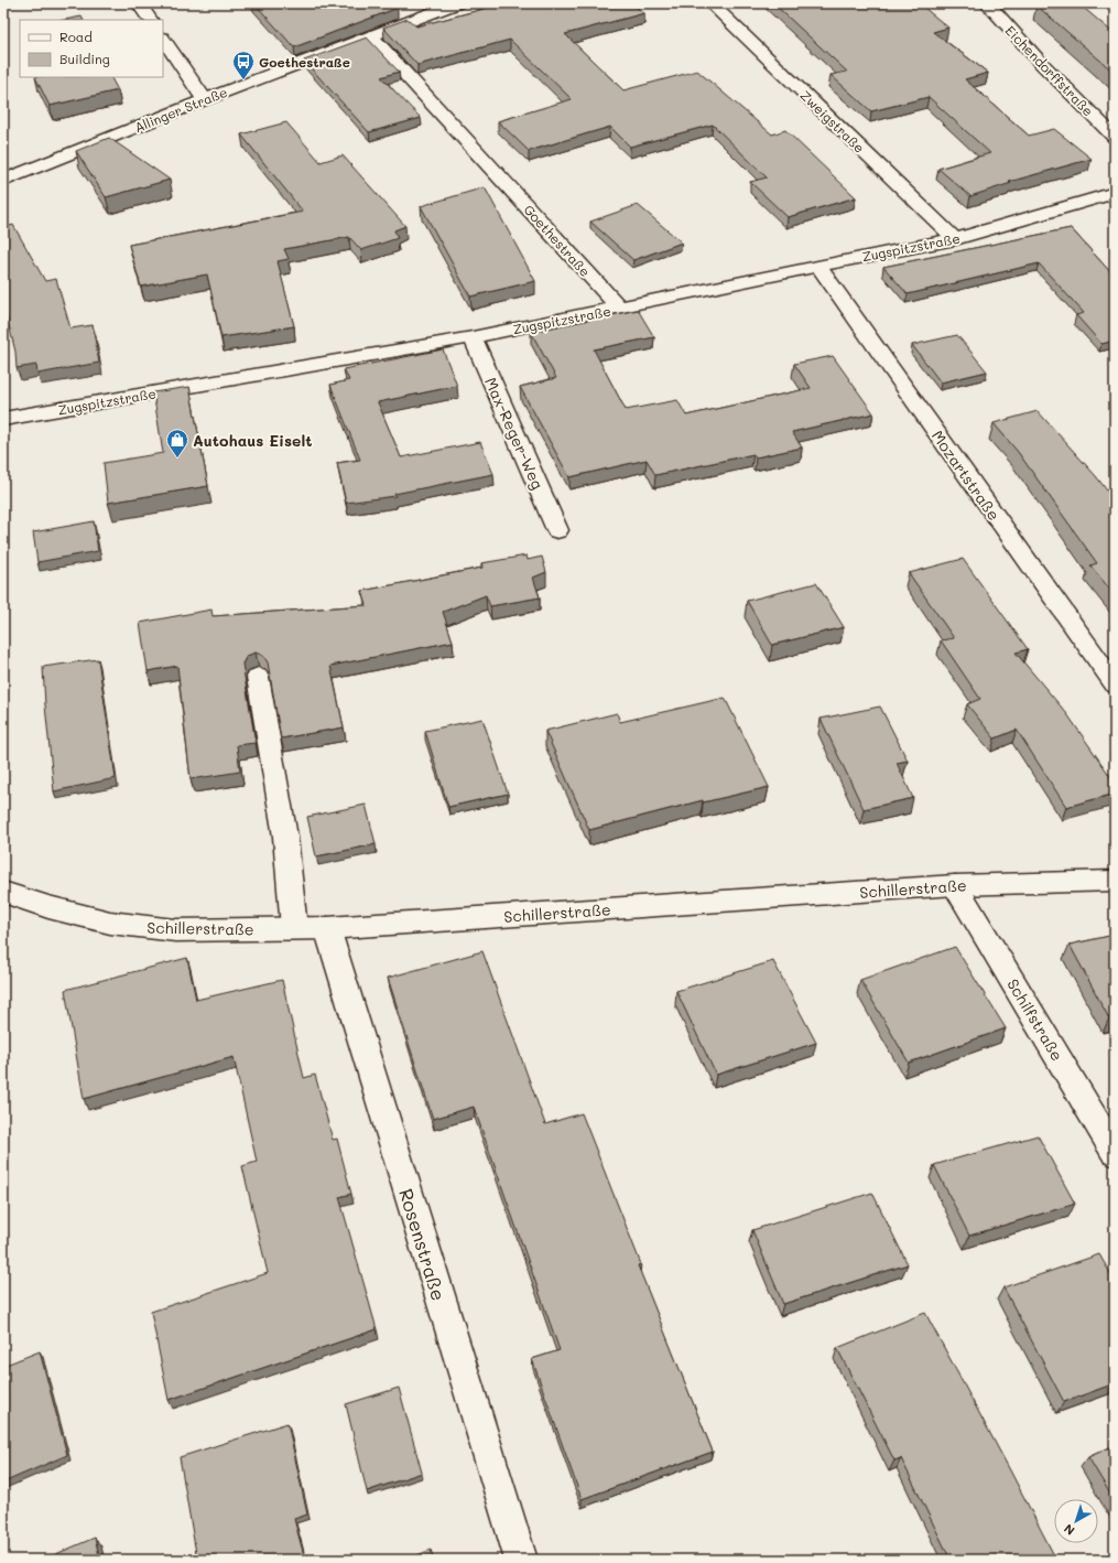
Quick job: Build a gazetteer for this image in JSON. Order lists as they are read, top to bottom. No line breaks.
{"streets":{"street":["Eichendorffstraße","Allinger Straße","Zweigstraße","Goethestraße","Zugspitzstraße","Max-Reger-Weg","Mozartstraße","Schillerstraße","Schilfstraße","Rosenstraße"]},"crossings":[["Allinger Straße","Goethestraße"],["Zweigstraße","Zugspitzstraße"],["Goethestraße","Zugspitzstraße"],["Zugspitzstraße","Max-Reger-Weg"],["Zugspitzstraße","Mozartstraße"],["Schillerstraße","Schilfstraße"],["Schillerstraße","Rosenstraße"]],"places":{"bus stop":["Goethestraße"],"shop":["Autohaus Eiselt"]},"legend":["Road","Building"],"north":"bottom left"}
